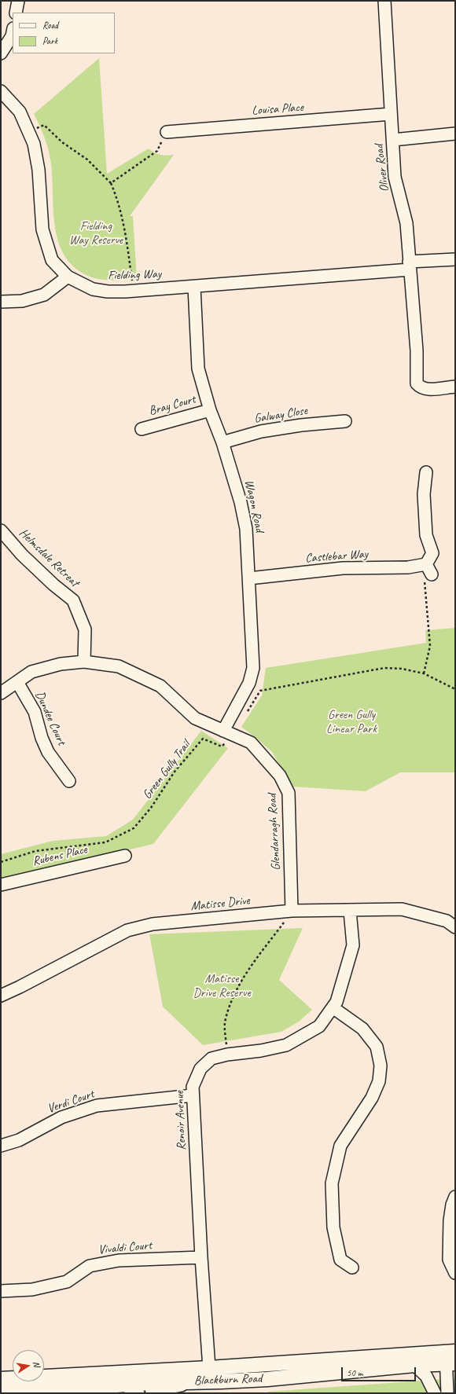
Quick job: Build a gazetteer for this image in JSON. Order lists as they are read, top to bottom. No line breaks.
{"streets":{"main road":["Blackburn Road"],"street":["Louisa Place","Oliver Road","Fielding Way","Bray Court","Galway Close","Wagon Road","Castlebar Way","Helmsdale Retreat","Dundee Court","Glendarragh Road","Rubens Place","Matisse Drive","Verdi Court","Renoir Avenue","Vivaldi Court"],"path":["Green Gully Trail"]},"crossings":[["Louisa Place","Oliver Road"],["Oliver Road","Fielding Way"],["Fielding Way","Wagon Road"],["Bray Court","Wagon Road"],["Galway Close","Wagon Road"],["Wagon Road","Castlebar Way"],["Wagon Road","Green Gully Trail"],["Wagon Road","Glendarragh Road"],["Helmsdale Retreat","Glendarragh Road"],["Dundee Court","Glendarragh Road"],["Green Gully Trail","Glendarragh Road"],["Glendarragh Road","Matisse Drive"],["Matisse Drive","Renoir Avenue"],["Verdi Court","Renoir Avenue"],["Renoir Avenue","Vivaldi Court"],["Renoir Avenue","Blackburn Road"]],"parks":["Fielding Way Reserve","Green Gully Linear Park","Matisse Drive Reserve"],"legend":["Road","Park"],"scale_bar":"50 m","north":"right"}
